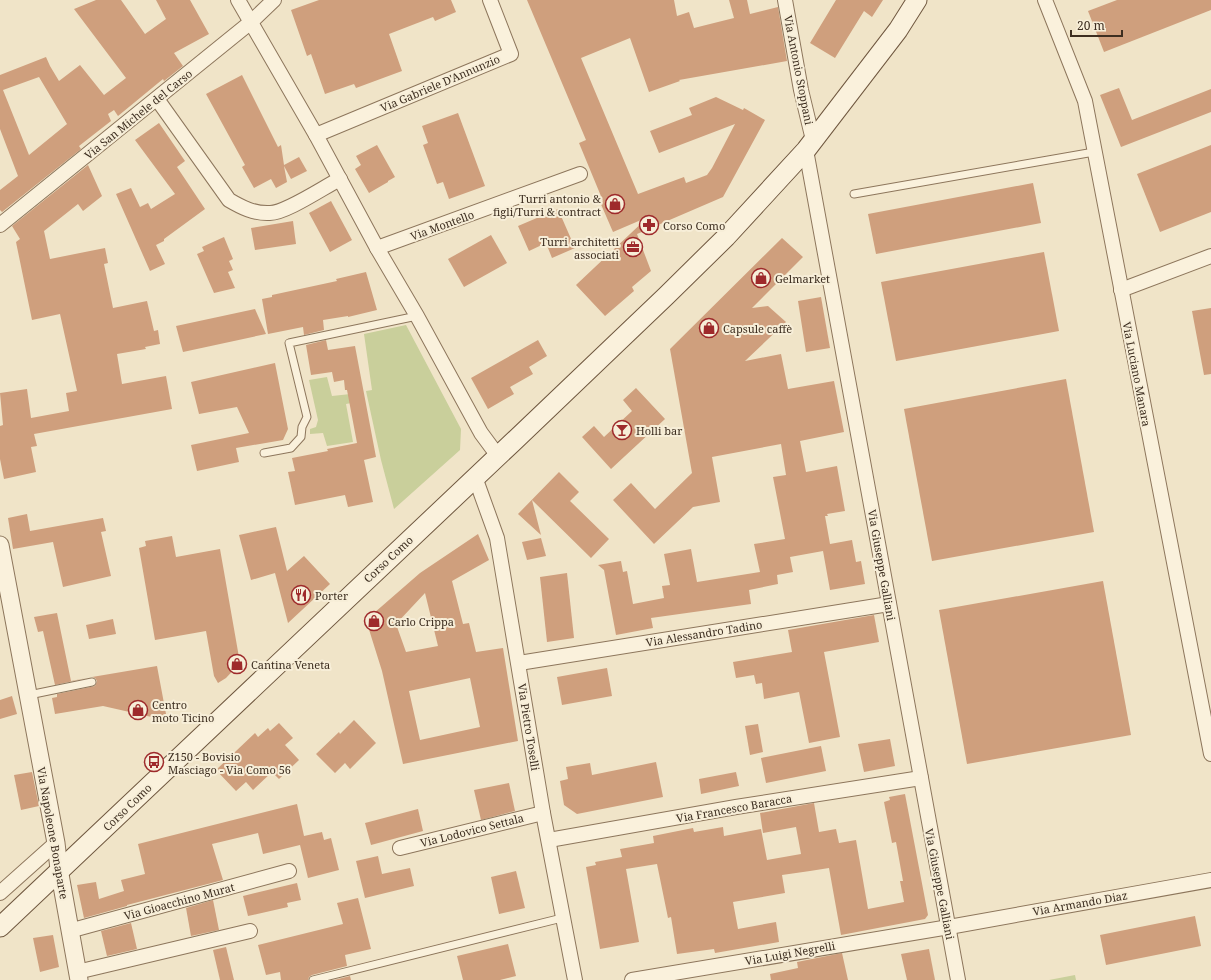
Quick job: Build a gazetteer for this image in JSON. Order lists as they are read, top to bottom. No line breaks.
{"streets":{"main road":["Corso Como"],"street":["Via Antonio Stoppani","Via Gabriele D'Annunzio","Via San Michele del Carso","Via Montello","Via Luciano Manara","Via Giuseppe Galliani","Via Alessandro Tadino","Via Pietro Toselli","Via Francesco Baracca","Via Lodovico Settala","Via Napoleone Bonaparte","Via Gioacchino Murat","Via Armando Diaz","Via Luigi Negrelli"]},"crossings":[["Via Antonio Stoppani","Corso Como"],["Via Antonio Stoppani","Via Giuseppe Galliani"],["Corso Como","Via Giuseppe Galliani"],["Corso Como","Via Pietro Toselli"],["Corso Como","Via Napoleone Bonaparte"],["Via Giuseppe Galliani","Via Alessandro Tadino"],["Via Giuseppe Galliani","Via Francesco Baracca"],["Via Giuseppe Galliani","Via Armando Diaz"],["Via Giuseppe Galliani","Via Luigi Negrelli"],["Via Alessandro Tadino","Via Pietro Toselli"],["Via Pietro Toselli","Via Francesco Baracca"],["Via Pietro Toselli","Via Lodovico Settala"],["Via Napoleone Bonaparte","Via Gioacchino Murat"],["Via Armando Diaz","Via Luigi Negrelli"]],"places":{"shop":["Turri antonio & figli/Turri & contract","Gelmarket","Capsule caffè","Carlo Crippa","Cantina Veneta","Centro moto Ticino"],"pharmacy":["Corso Como"],"office":["Turri architetti associati"],"bar":["Holli bar"],"restaurant":["Porter"],"bus stop":["Z150 - Bovisio Masciago - Via Como 56"]},"scale_bar":"20 m"}
